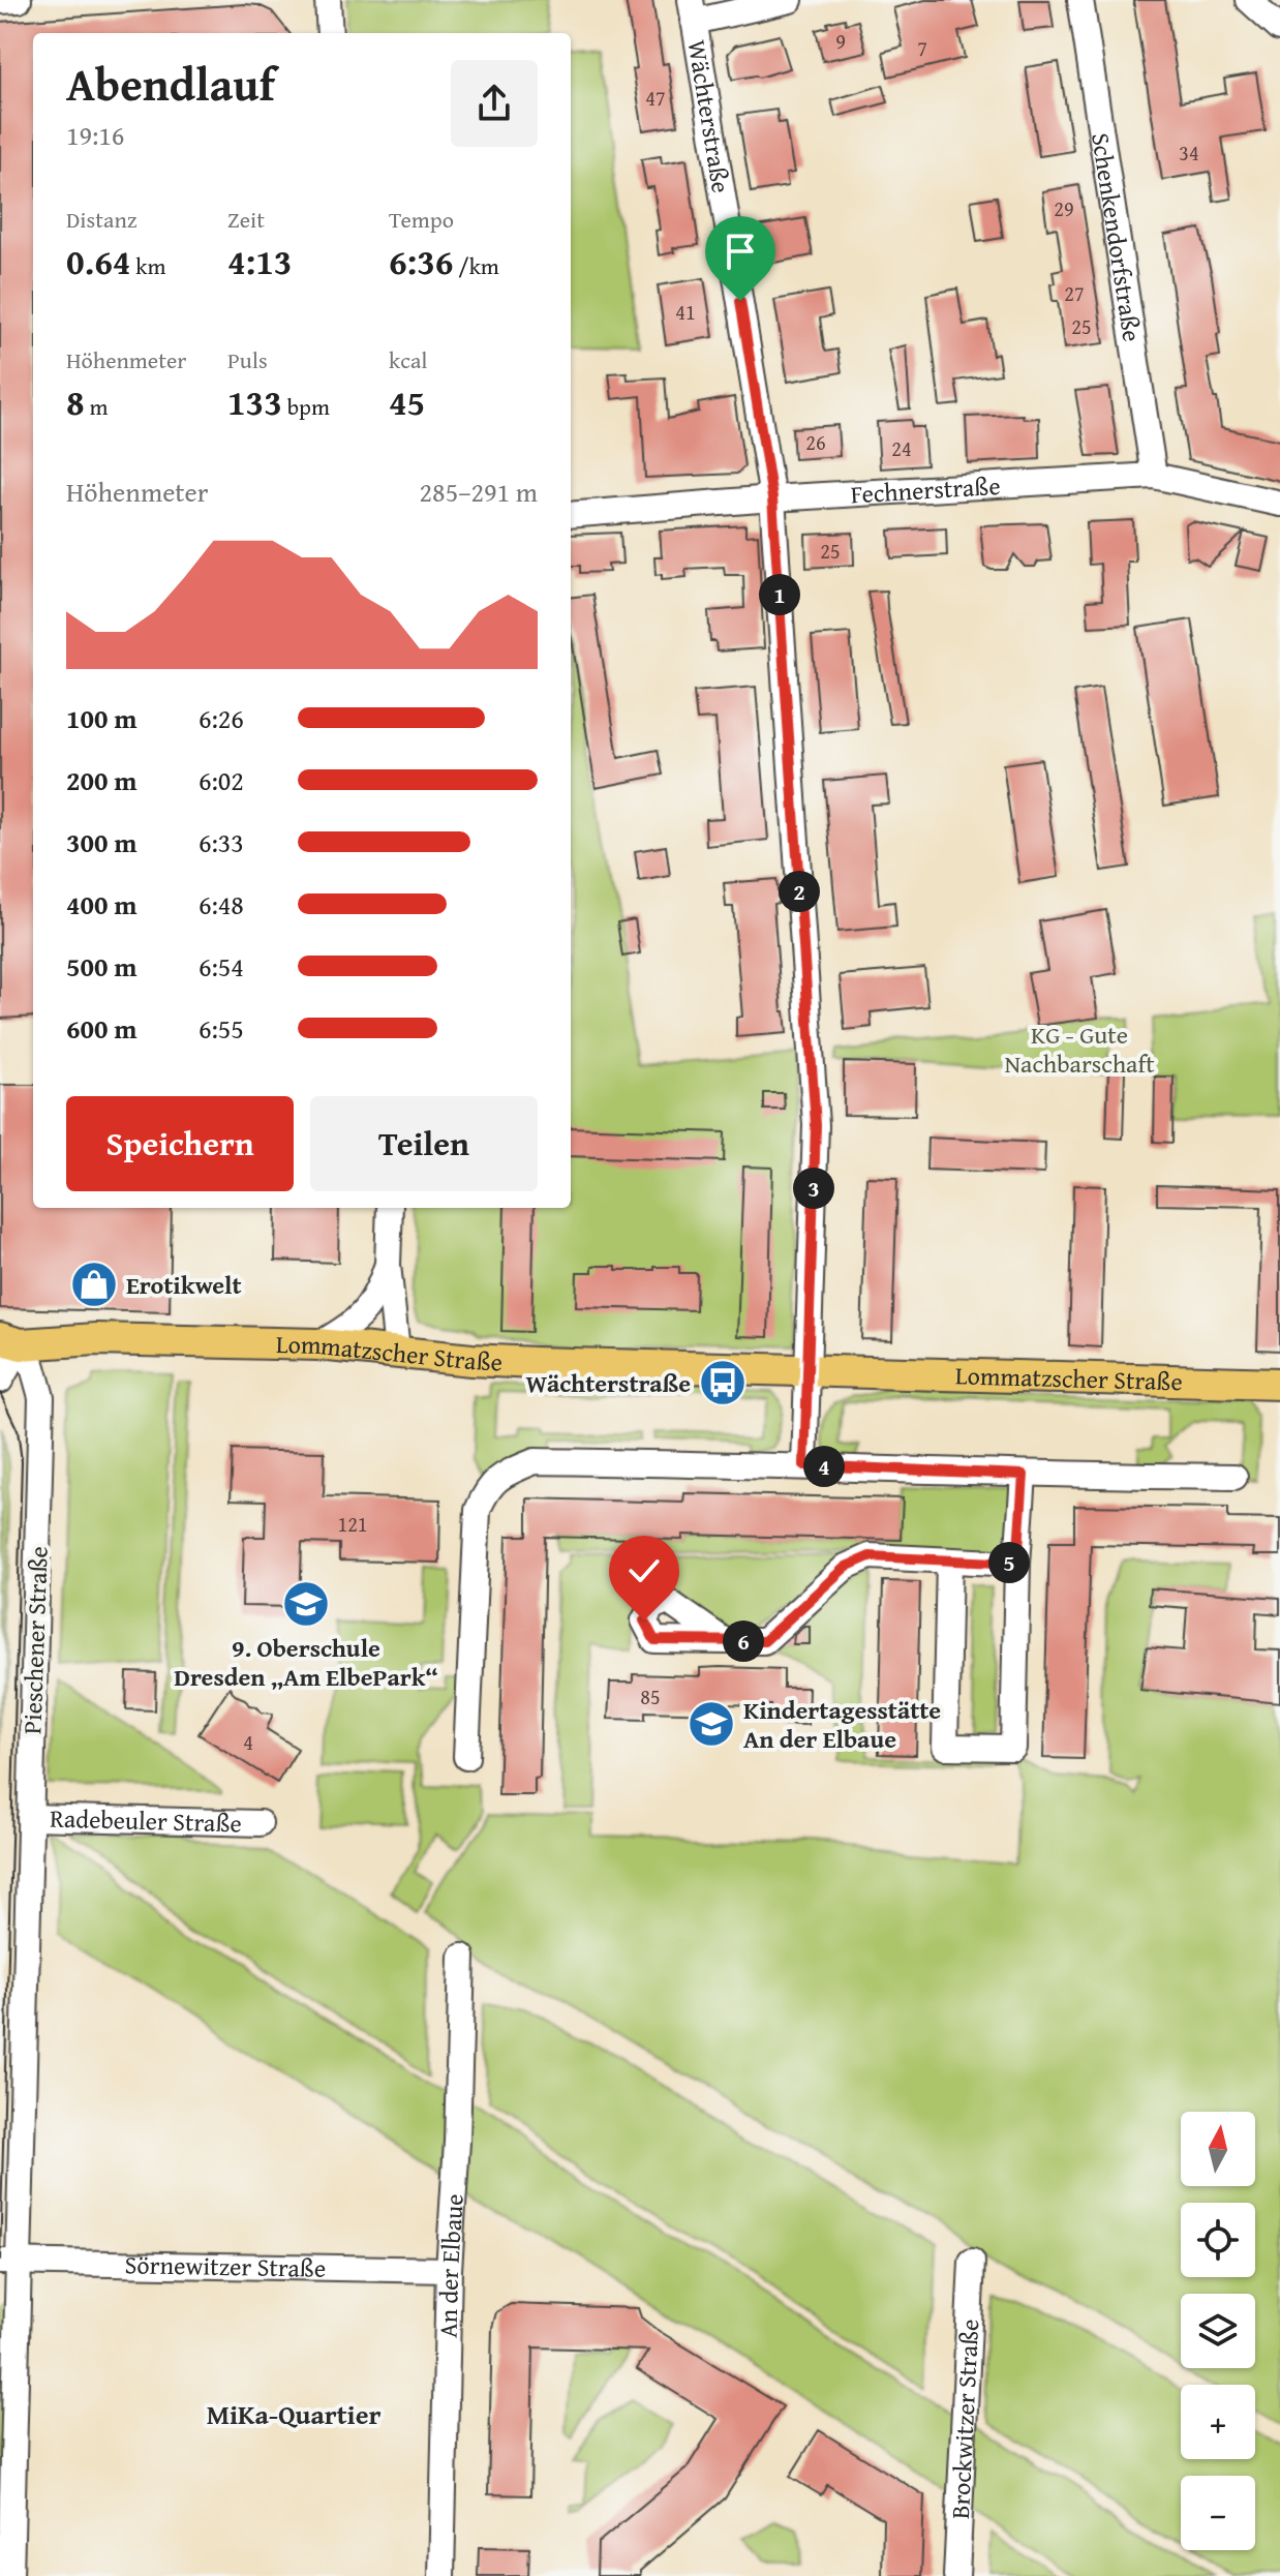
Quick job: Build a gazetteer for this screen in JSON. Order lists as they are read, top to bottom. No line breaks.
{"streets":{"main road":["Lommatzscher Straße"],"street":["Wächterstraße","Schenkendorfstraße","Fechnerstraße","Pieschener Straße","Radebeuler Straße","Sörnewitzer Straße","An der Elbaue","Brockwitzer Straße"]},"crossings":[["Wächterstraße","Fechnerstraße"],["Wächterstraße","Lommatzscher Straße"],["Schenkendorfstraße","Fechnerstraße"],["Lommatzscher Straße","Pieschener Straße"],["Pieschener Straße","Radebeuler Straße"],["Pieschener Straße","Sörnewitzer Straße"],["Sörnewitzer Straße","An der Elbaue"]],"districts":["MiKa-Quartier"],"parks":["KG - Gute Nachbarschaft"],"places":{"shop":["Erotikwelt"],"bus stop":["Wächterstraße"],"school or university":["9. Oberschule Dresden „Am ElbePark“","Kindertagesstätte An der Elbaue"]},"house_numbers":["9","7","47","34","29","27","41","25","26","24","25","121","85","4"],"north":"top","page":{"heading":["Abendlauf","19:16"],"stats":[["Distanz","0.64 km"],["Zeit","4:13"],["Tempo","6:36 /km"],["Höhenmeter","8 m"],["Puls","133 bpm"],["kcal","45"]],"chart":["Höhenmeter","285–291 m"],"pins":["1","2","3","4","5","6"],"list":[{"name":"100 m","note":"6:26"},{"name":"200 m","note":"6:02"},{"name":"300 m","note":"6:33"},{"name":"400 m","note":"6:48"},{"name":"500 m","note":"6:54"},{"name":"600 m","note":"6:55"}],"buttons":["Speichern","Teilen"],"map_buttons":["+","−"]}}
